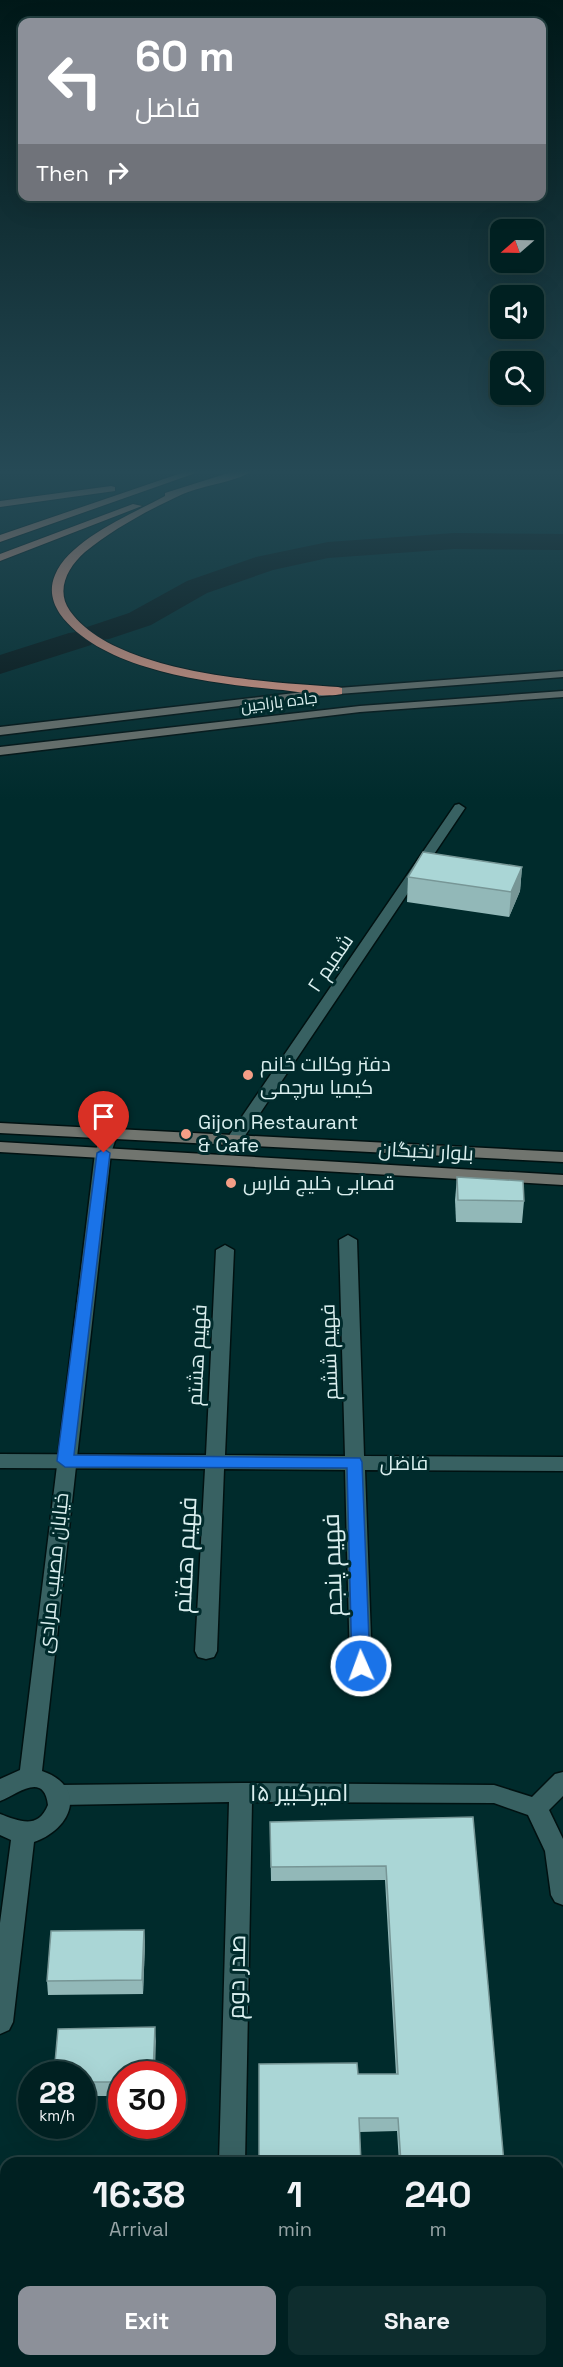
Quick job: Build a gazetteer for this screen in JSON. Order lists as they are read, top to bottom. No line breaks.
{"streets":{"main road":["جاده باراجین","بلوار نخبگان"],"street":["شمیم ۲","فهیم ششم","فهیم هشتم","فاضل","فهیم هفتم","فهیم پنجم","خیابان مصیب مرادی","امیرکبیر ۱۵","صدر دوم"]},"crossings":[["شمیم ۲","بلوار نخبگان"],["بلوار نخبگان","خیابان مصیب مرادی"],["فهیم ششم","فاضل"],["فهیم ششم","فهیم پنجم"],["فهیم هشتم","فاضل"],["فهیم هشتم","فهیم هفتم"],["فاضل","فهیم هفتم"],["فاضل","فهیم پنجم"],["فاضل","خیابان مصیب مرادی"],["امیرکبیر ۱۵","صدر دوم"]],"places":["دفتر وکالت خانم کیمیا سرچمی","Gijon Restaurant & Cafe","قصابی خلیج فارس"],"north":"left","page":{"turn":["60 m","فاضل"],"then":"Then","speed":"28 km/h","limit":"30","eta":["16:38","Arrival","1","min","240","m"],"buttons":["Exit","Share"]}}
